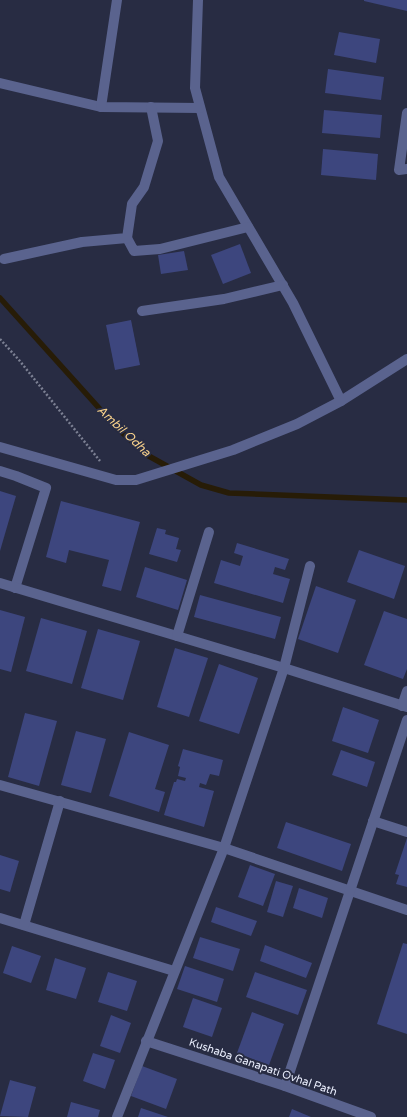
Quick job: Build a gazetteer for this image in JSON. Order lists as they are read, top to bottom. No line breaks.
{"streets":{"street":["Kushaba Ganapati Ovhal Path"]},"water":["Ambil Odha"]}
